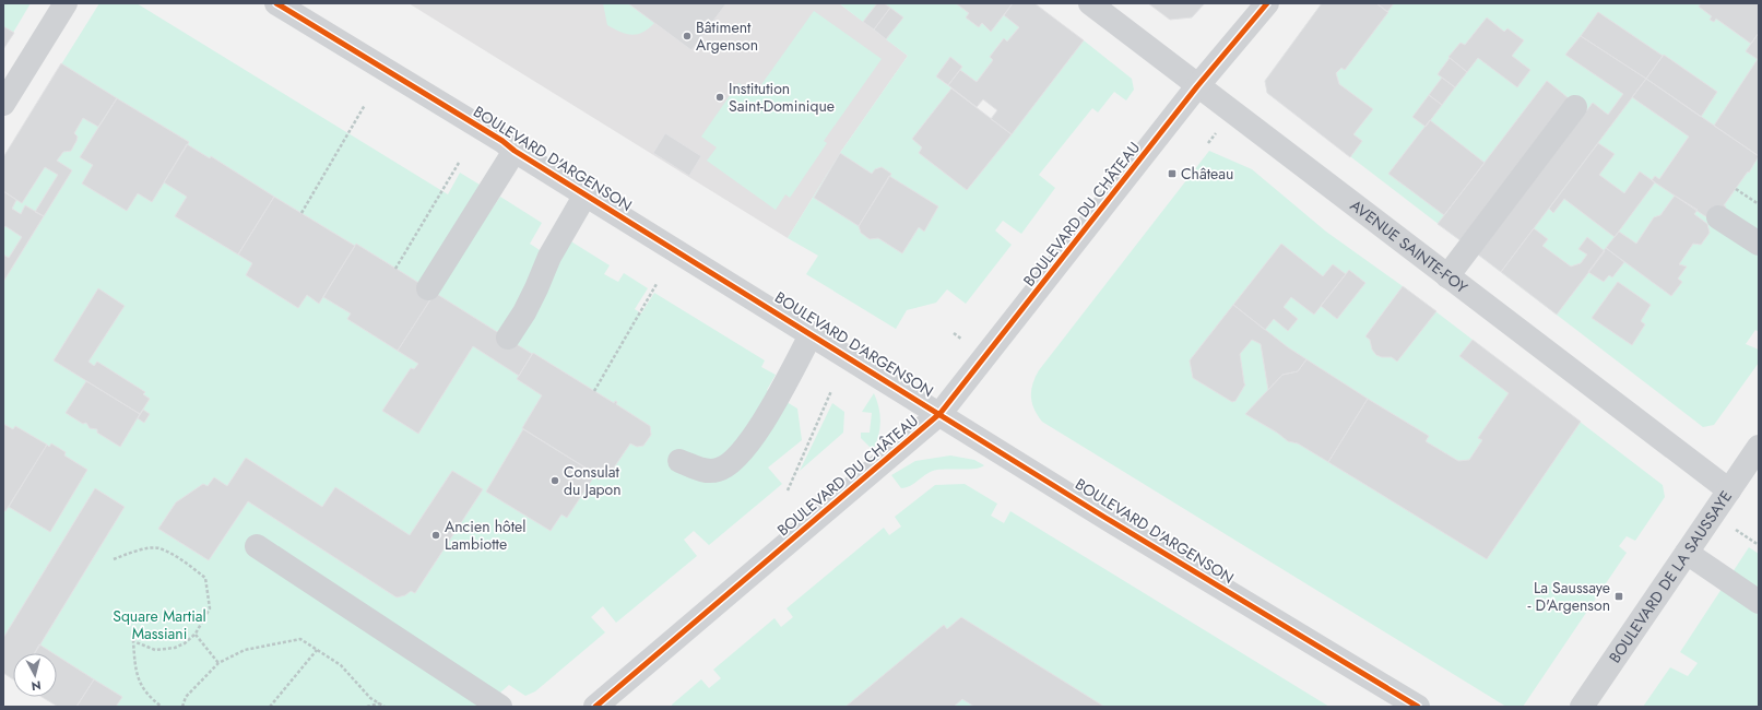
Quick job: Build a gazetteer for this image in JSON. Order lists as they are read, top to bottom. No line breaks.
{"streets":{"street":["BOULEVARD D'ARGENSON","BOULEVARD DU CHÂTEAU","AVENUE SAINTE-FOY","BOULEVARD DE LA SAUSSAYE"]},"crossings":[["BOULEVARD D'ARGENSON","BOULEVARD DU CHÂTEAU"],["BOULEVARD DU CHÂTEAU","AVENUE SAINTE-FOY"],["AVENUE SAINTE-FOY","BOULEVARD DE LA SAUSSAYE"]],"parks":["Square Martial Massiani"],"places":{"other":["Bâtiment Argenson","Institution Saint-Dominique","Consulat du Japon","Ancien hôtel Lambiotte"],"transit":["Château","La Saussaye - D'Argenson"]},"north":"bottom"}
